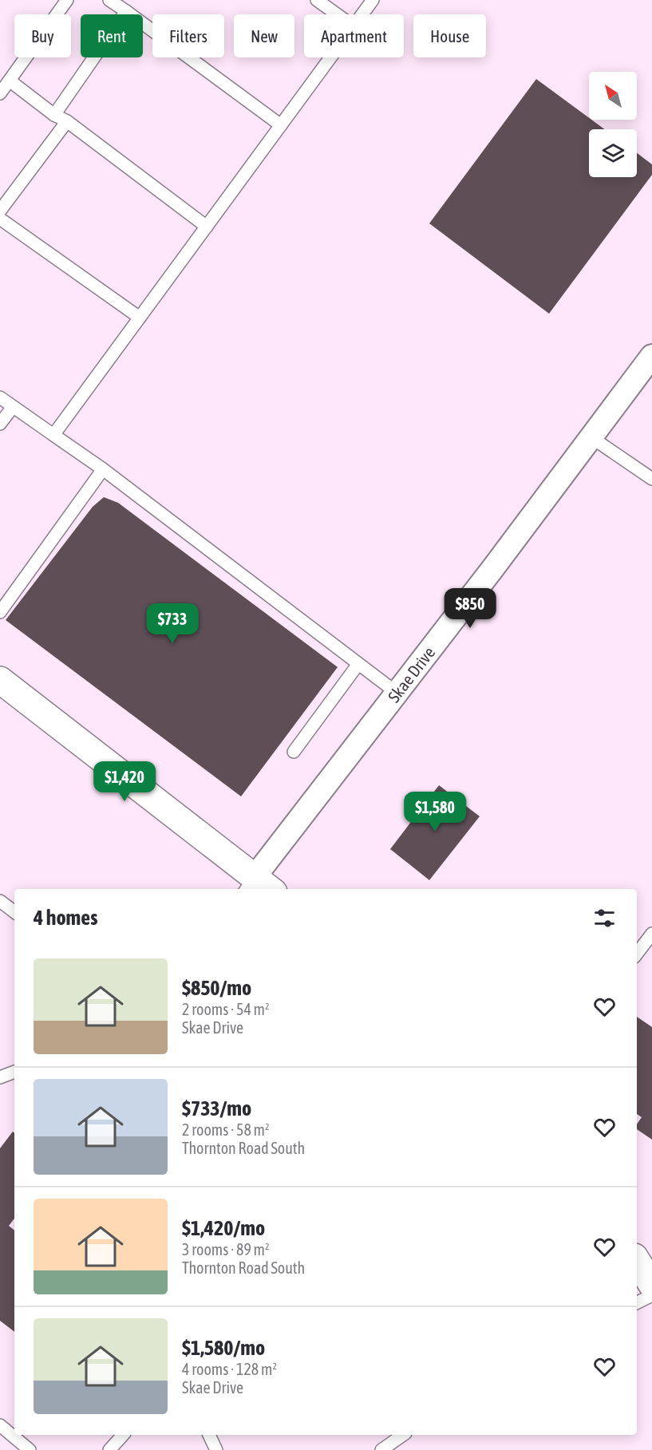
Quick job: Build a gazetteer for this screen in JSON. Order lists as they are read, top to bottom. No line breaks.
{"streets":{"street":["Skae Drive"]},"north":"top left","page":{"chip":["Buy","Rent","Filters","New","Apartment","House"],"price":["$850","$733","$1,420","$1,580"],"heading":"4 homes","list":[{"name":"$850/mo","note":"2 rooms · 54 m² · Skae Drive"},{"name":"$733/mo","note":"2 rooms · 58 m² · Thornton Road South"},{"name":"$1,420/mo","note":"3 rooms · 89 m² · Thornton Road South"},{"name":"$1,580/mo","note":"4 rooms · 128 m² · Skae Drive"}]}}
